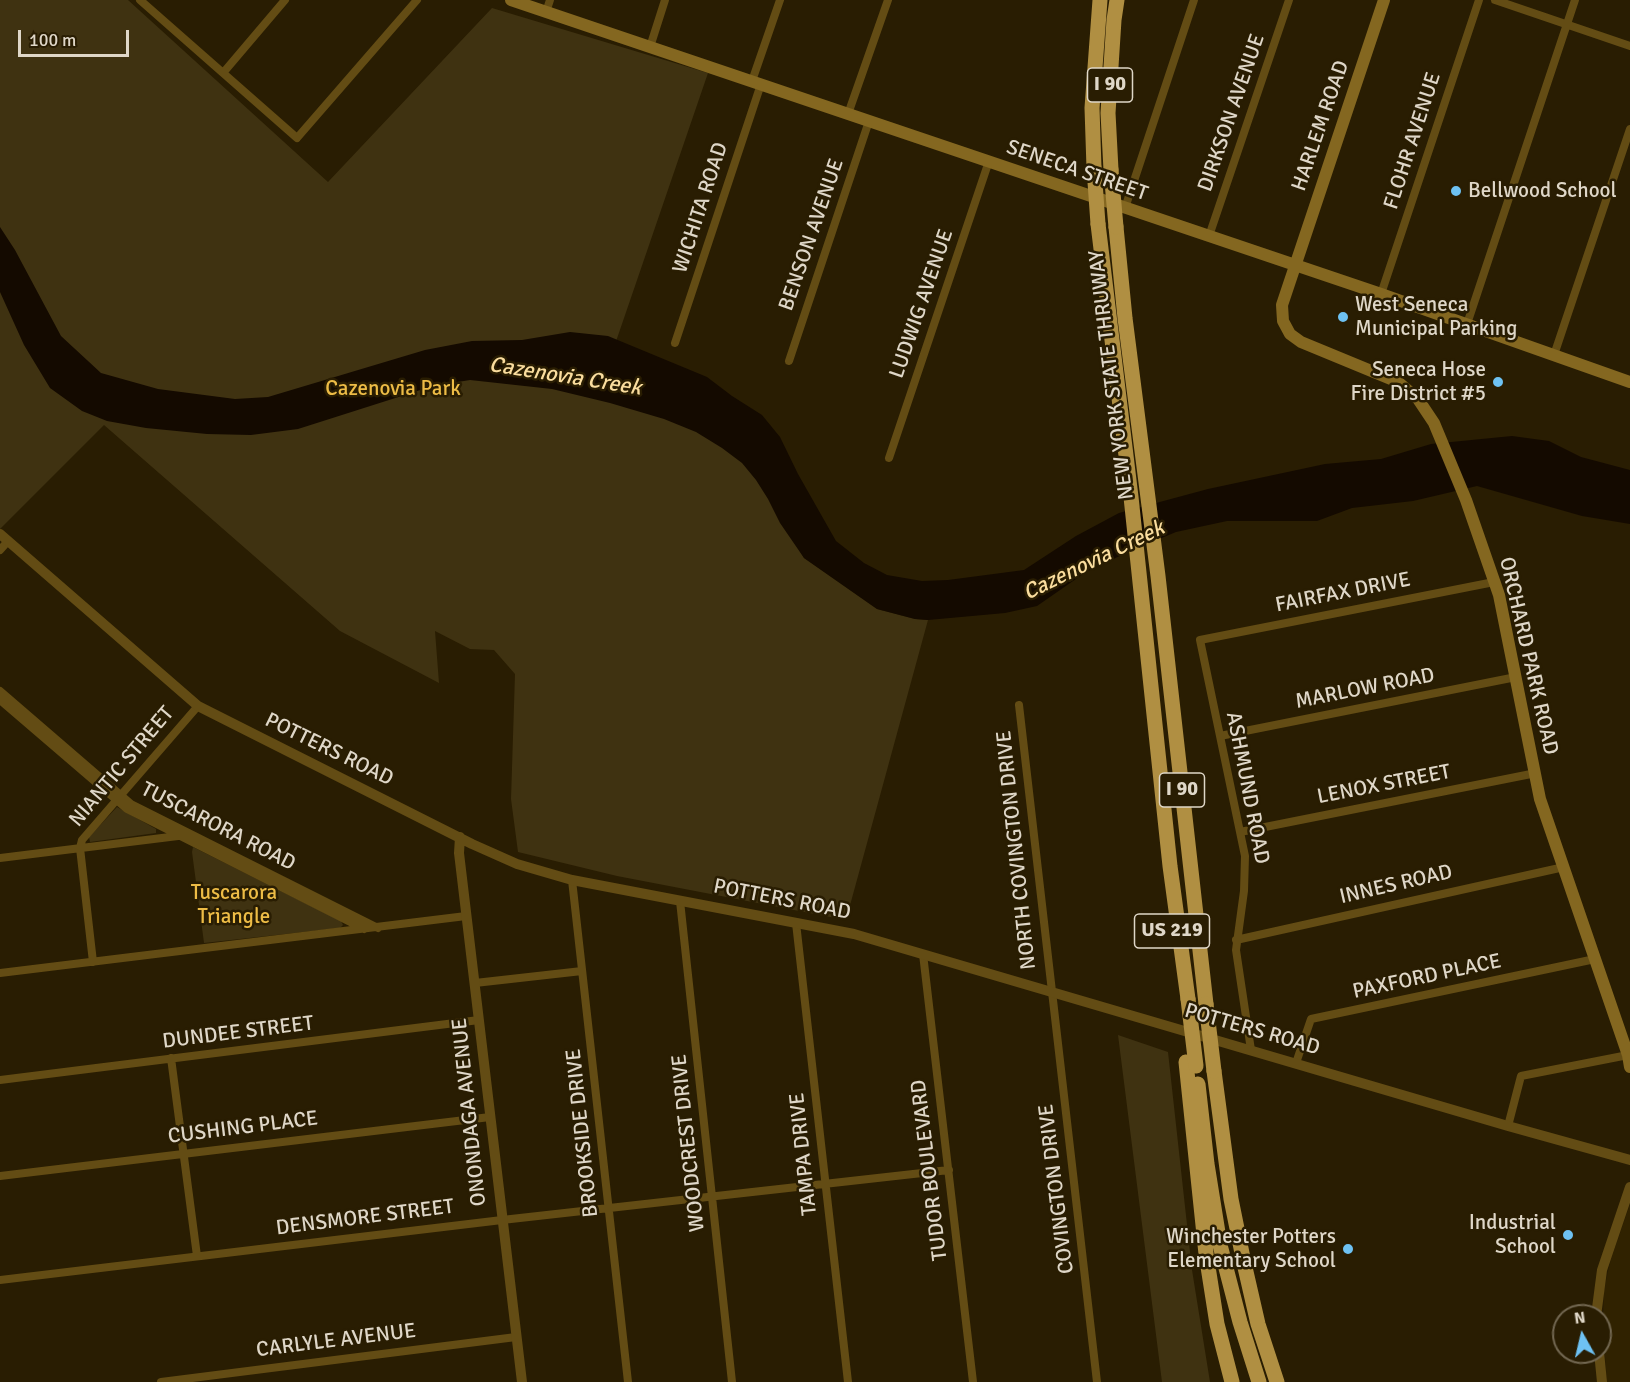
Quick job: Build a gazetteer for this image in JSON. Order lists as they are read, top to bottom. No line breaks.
{"streets":{"highway":["I 90","NEW YORK STATE THRUWAY","US 219"],"main road":["HARLEM ROAD","SENECA STREET","ORCHARD PARK ROAD"],"street":["DIRKSON AVENUE","FLOHR AVENUE","WICHITA ROAD","BENSON AVENUE","LUDWIG AVENUE","FAIRFAX DRIVE","MARLOW ROAD","POTTERS ROAD","NIANTIC STREET","LENOX STREET","ASHMUND ROAD","TUSCARORA ROAD","NORTH COVINGTON DRIVE","INNES ROAD","PAXFORD PLACE","DUNDEE STREET","ONONDAGA AVENUE","CUSHING PLACE","BROOKSIDE DRIVE","WOODCREST DRIVE","TAMPA DRIVE","TUDOR BOULEVARD","COVINGTON DRIVE","DENSMORE STREET","CARLYLE AVENUE"]},"crossings":[["DIRKSON AVENUE","SENECA STREET"],["HARLEM ROAD","SENECA STREET"],["HARLEM ROAD","ORCHARD PARK ROAD"],["FLOHR AVENUE","SENECA STREET"],["SENECA STREET","WICHITA ROAD"],["SENECA STREET","BENSON AVENUE"],["SENECA STREET","LUDWIG AVENUE"],["SENECA STREET","ORCHARD PARK ROAD"],["NEW YORK STATE THRUWAY","US 219"],["FAIRFAX DRIVE","ORCHARD PARK ROAD"],["FAIRFAX DRIVE","ASHMUND ROAD"],["ORCHARD PARK ROAD","MARLOW ROAD"],["ORCHARD PARK ROAD","LENOX STREET"],["ORCHARD PARK ROAD","INNES ROAD"],["ORCHARD PARK ROAD","PAXFORD PLACE"],["MARLOW ROAD","ASHMUND ROAD"],["POTTERS ROAD","NIANTIC STREET"],["POTTERS ROAD","ASHMUND ROAD"],["POTTERS ROAD","NORTH COVINGTON DRIVE"],["POTTERS ROAD","PAXFORD PLACE"],["POTTERS ROAD","ONONDAGA AVENUE"],["POTTERS ROAD","BROOKSIDE DRIVE"],["POTTERS ROAD","WOODCREST DRIVE"],["POTTERS ROAD","TAMPA DRIVE"],["POTTERS ROAD","TUDOR BOULEVARD"],["POTTERS ROAD","COVINGTON DRIVE"],["NIANTIC STREET","TUSCARORA ROAD"],["LENOX STREET","ASHMUND ROAD"],["ASHMUND ROAD","INNES ROAD"],["NORTH COVINGTON DRIVE","COVINGTON DRIVE"],["DUNDEE STREET","ONONDAGA AVENUE"],["ONONDAGA AVENUE","CUSHING PLACE"],["ONONDAGA AVENUE","DENSMORE STREET"],["ONONDAGA AVENUE","CARLYLE AVENUE"],["BROOKSIDE DRIVE","DENSMORE STREET"],["WOODCREST DRIVE","DENSMORE STREET"],["TAMPA DRIVE","DENSMORE STREET"],["TUDOR BOULEVARD","DENSMORE STREET"]],"water":["Cazenovia Creek"],"parks":["Cazenovia Park","Tuscarora Triangle"],"places":["Bellwood School","West Seneca Municipal Parking","Seneca Hose Fire District #5","Industrial School","Winchester Potters Elementary School"],"scale_bar":"100 m","north":"top"}
